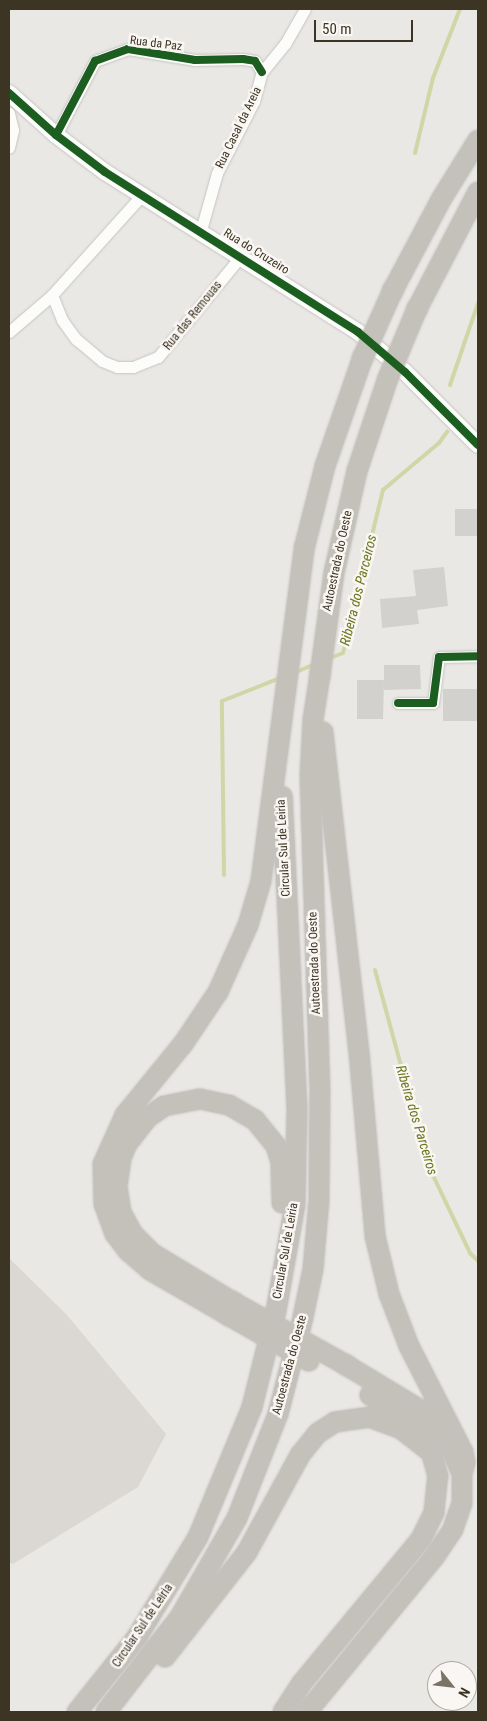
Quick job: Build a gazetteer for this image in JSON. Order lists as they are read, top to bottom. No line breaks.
{"streets":{"highway":["Autoestrada do Oeste","Circular Sul de Leiria"],"street":["Rua da Paz","Rua Casal da Areia","Rua do Cruzeiro","Rua das Remouas"]},"crossings":[["Rua da Paz","Rua Casal da Areia"],["Rua da Paz","Rua do Cruzeiro"],["Rua Casal da Areia","Rua do Cruzeiro"],["Rua do Cruzeiro","Rua das Remouas"]],"water":["Ribeira dos Parceiros"],"scale_bar":"50 m","north":"bottom right"}
